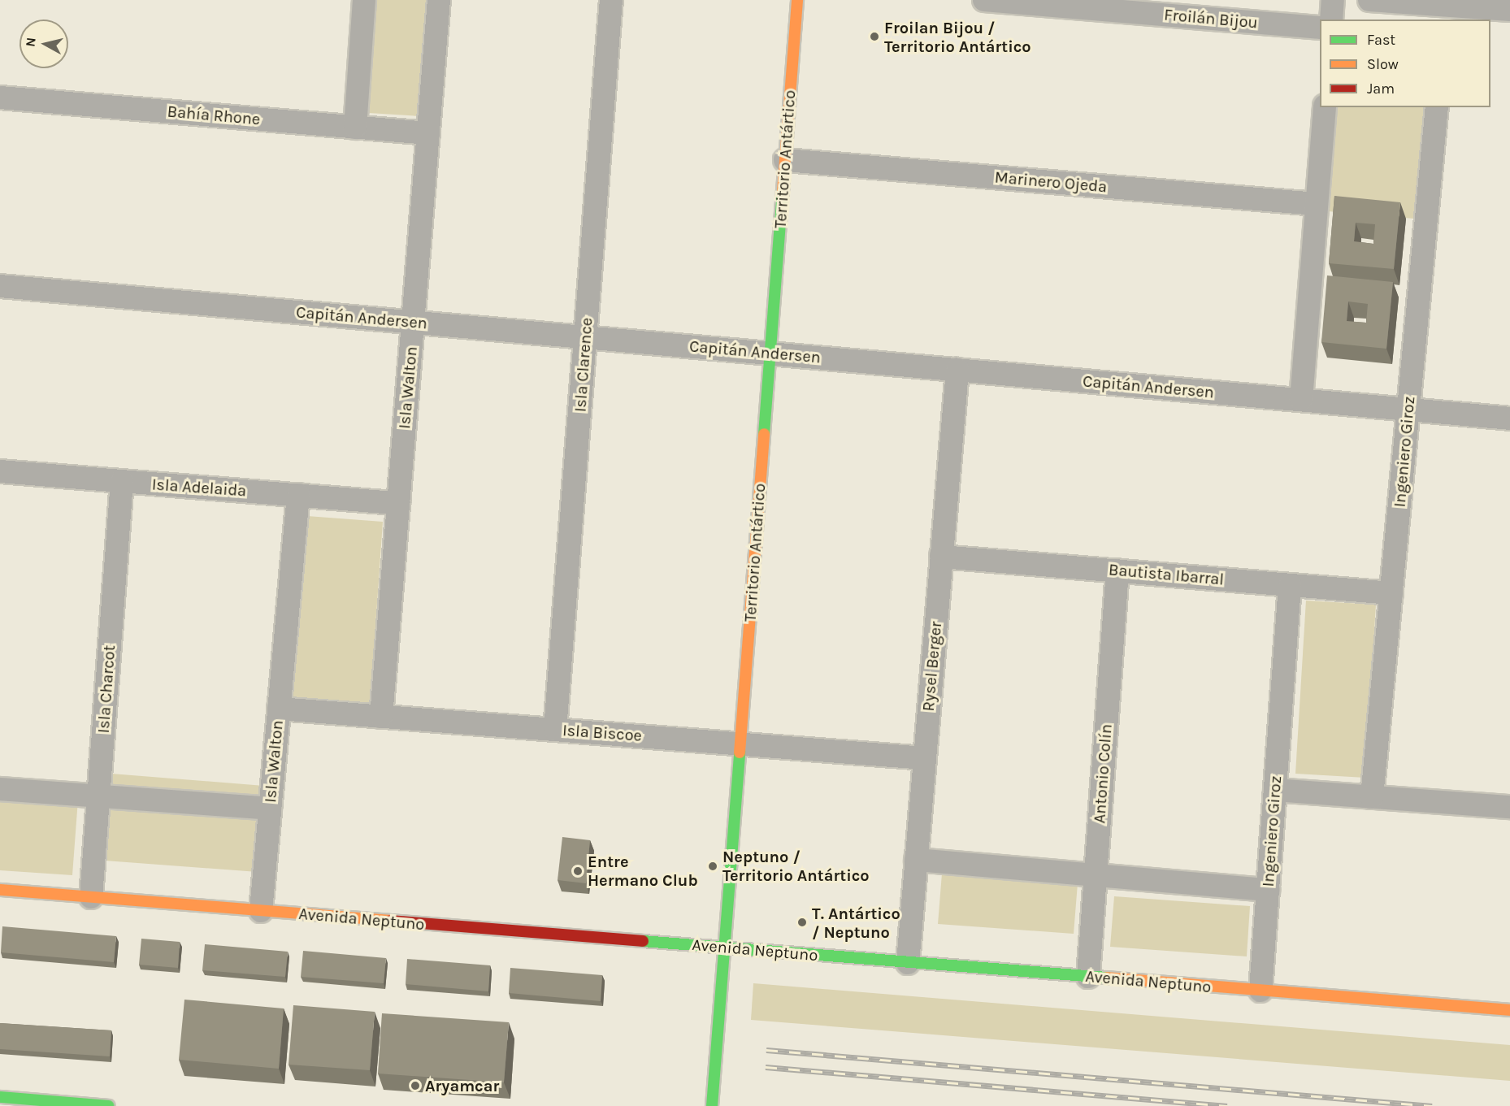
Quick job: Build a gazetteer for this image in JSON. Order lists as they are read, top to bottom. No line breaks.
{"streets":{"main road":["Territorio Antártico","Avenida Neptuno"],"street":["Froilán Bijou","Bahía Rhone","Marinero Ojeda","Capitán Andersen","Isla Clarence","Isla Walton","Ingeniero Giroz","Isla Adelaida","Bautista Ibarral","Rysel Berger","Isla Charcot","Isla Biscoe","Antonio Colín"]},"crossings":[["Bahía Rhone","Isla Walton"],["Territorio Antártico","Marinero Ojeda"],["Territorio Antártico","Capitán Andersen"],["Territorio Antártico","Isla Biscoe"],["Territorio Antártico","Avenida Neptuno"],["Capitán Andersen","Isla Clarence"],["Capitán Andersen","Isla Walton"],["Capitán Andersen","Ingeniero Giroz"],["Capitán Andersen","Rysel Berger"],["Isla Clarence","Isla Biscoe"],["Isla Walton","Isla Adelaida"],["Isla Walton","Isla Biscoe"],["Isla Walton","Avenida Neptuno"],["Ingeniero Giroz","Bautista Ibarral"],["Ingeniero Giroz","Avenida Neptuno"],["Isla Adelaida","Isla Charcot"],["Bautista Ibarral","Rysel Berger"],["Bautista Ibarral","Antonio Colín"],["Rysel Berger","Isla Biscoe"],["Rysel Berger","Avenida Neptuno"],["Isla Charcot","Avenida Neptuno"],["Antonio Colín","Avenida Neptuno"]],"places":["Froilan Bijou / Territorio Antártico","Neptuno / Territorio Antártico","Entre Hermano Club","T. Antártico / Neptuno","Aryamcar"],"legend":["Fast","Slow","Jam"],"north":"left"}
